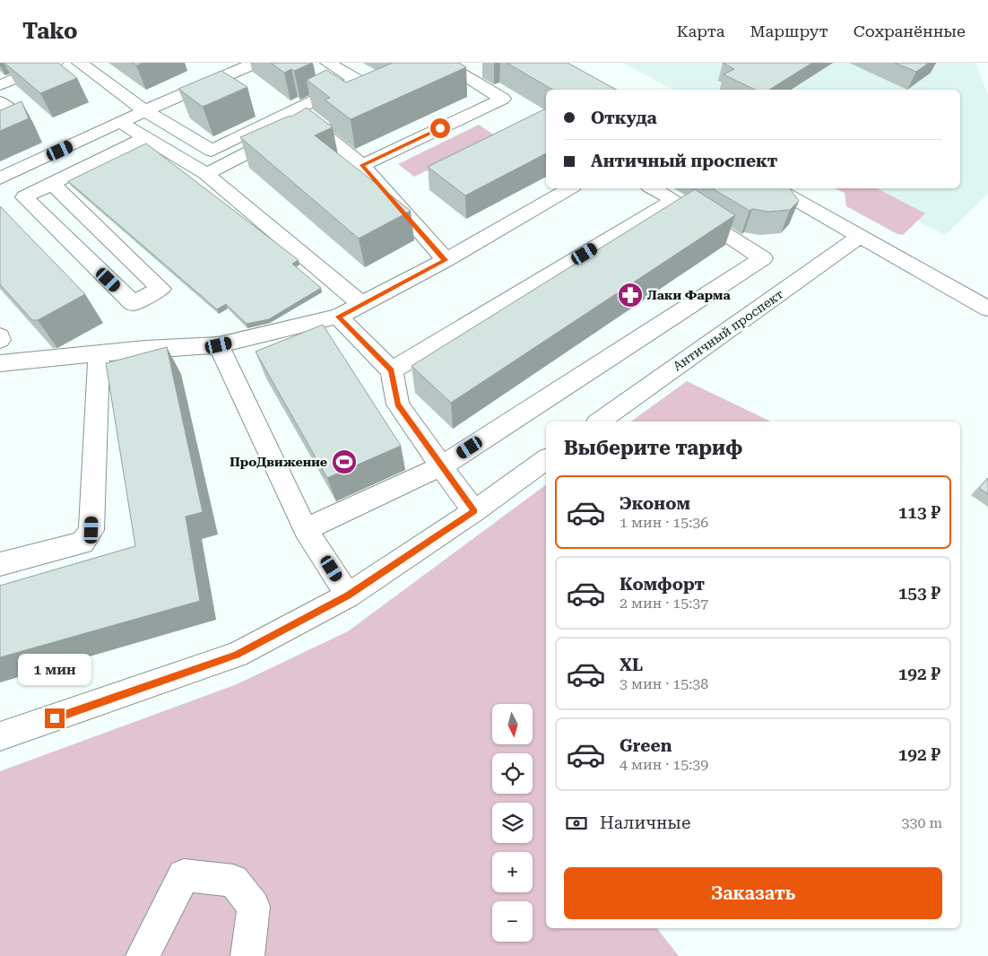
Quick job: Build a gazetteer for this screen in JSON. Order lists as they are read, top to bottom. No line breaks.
{"streets":{"street":["Античный проспект"]},"places":{"pharmacy":["Лаки Фарма"],"sports":["ПроДвижение"]},"north":"bottom","page":{"header":"Tako","nav":["Карта","Маршрут","Сохранённые"],"banner":["Откуда","Античный проспект"],"heading":"Выберите тариф","list":[{"name":"Эконом","note":"1 мин · 15:36","value":"113 ₽"},{"name":"Комфорт","note":"2 мин · 15:37","value":"153 ₽"},{"name":"XL","note":"3 мин · 15:38","value":"192 ₽"},{"name":"Green","note":"4 мин · 15:39","value":"192 ₽"}],"bubble":"1 мин","map_buttons":["+","−"],"pay":["Наличные","330 m"],"buttons":"Заказать"}}
